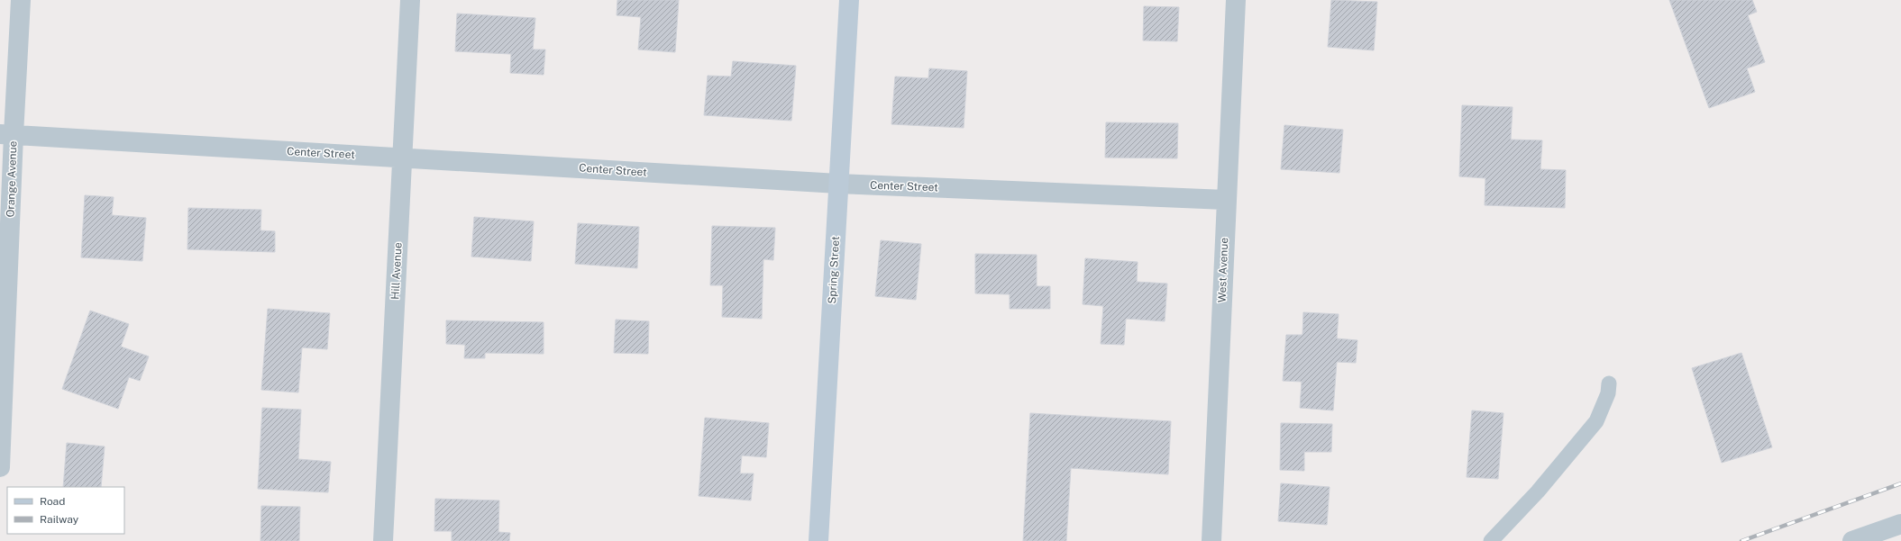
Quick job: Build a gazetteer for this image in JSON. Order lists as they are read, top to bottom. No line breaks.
{"streets":{"street":["Center Street","Orange Avenue","Spring Street","West Avenue","Hill Avenue"]},"crossings":[["Center Street","Orange Avenue"],["Center Street","Spring Street"],["Center Street","West Avenue"],["Center Street","Hill Avenue"]],"legend":["Road","Railway"]}
